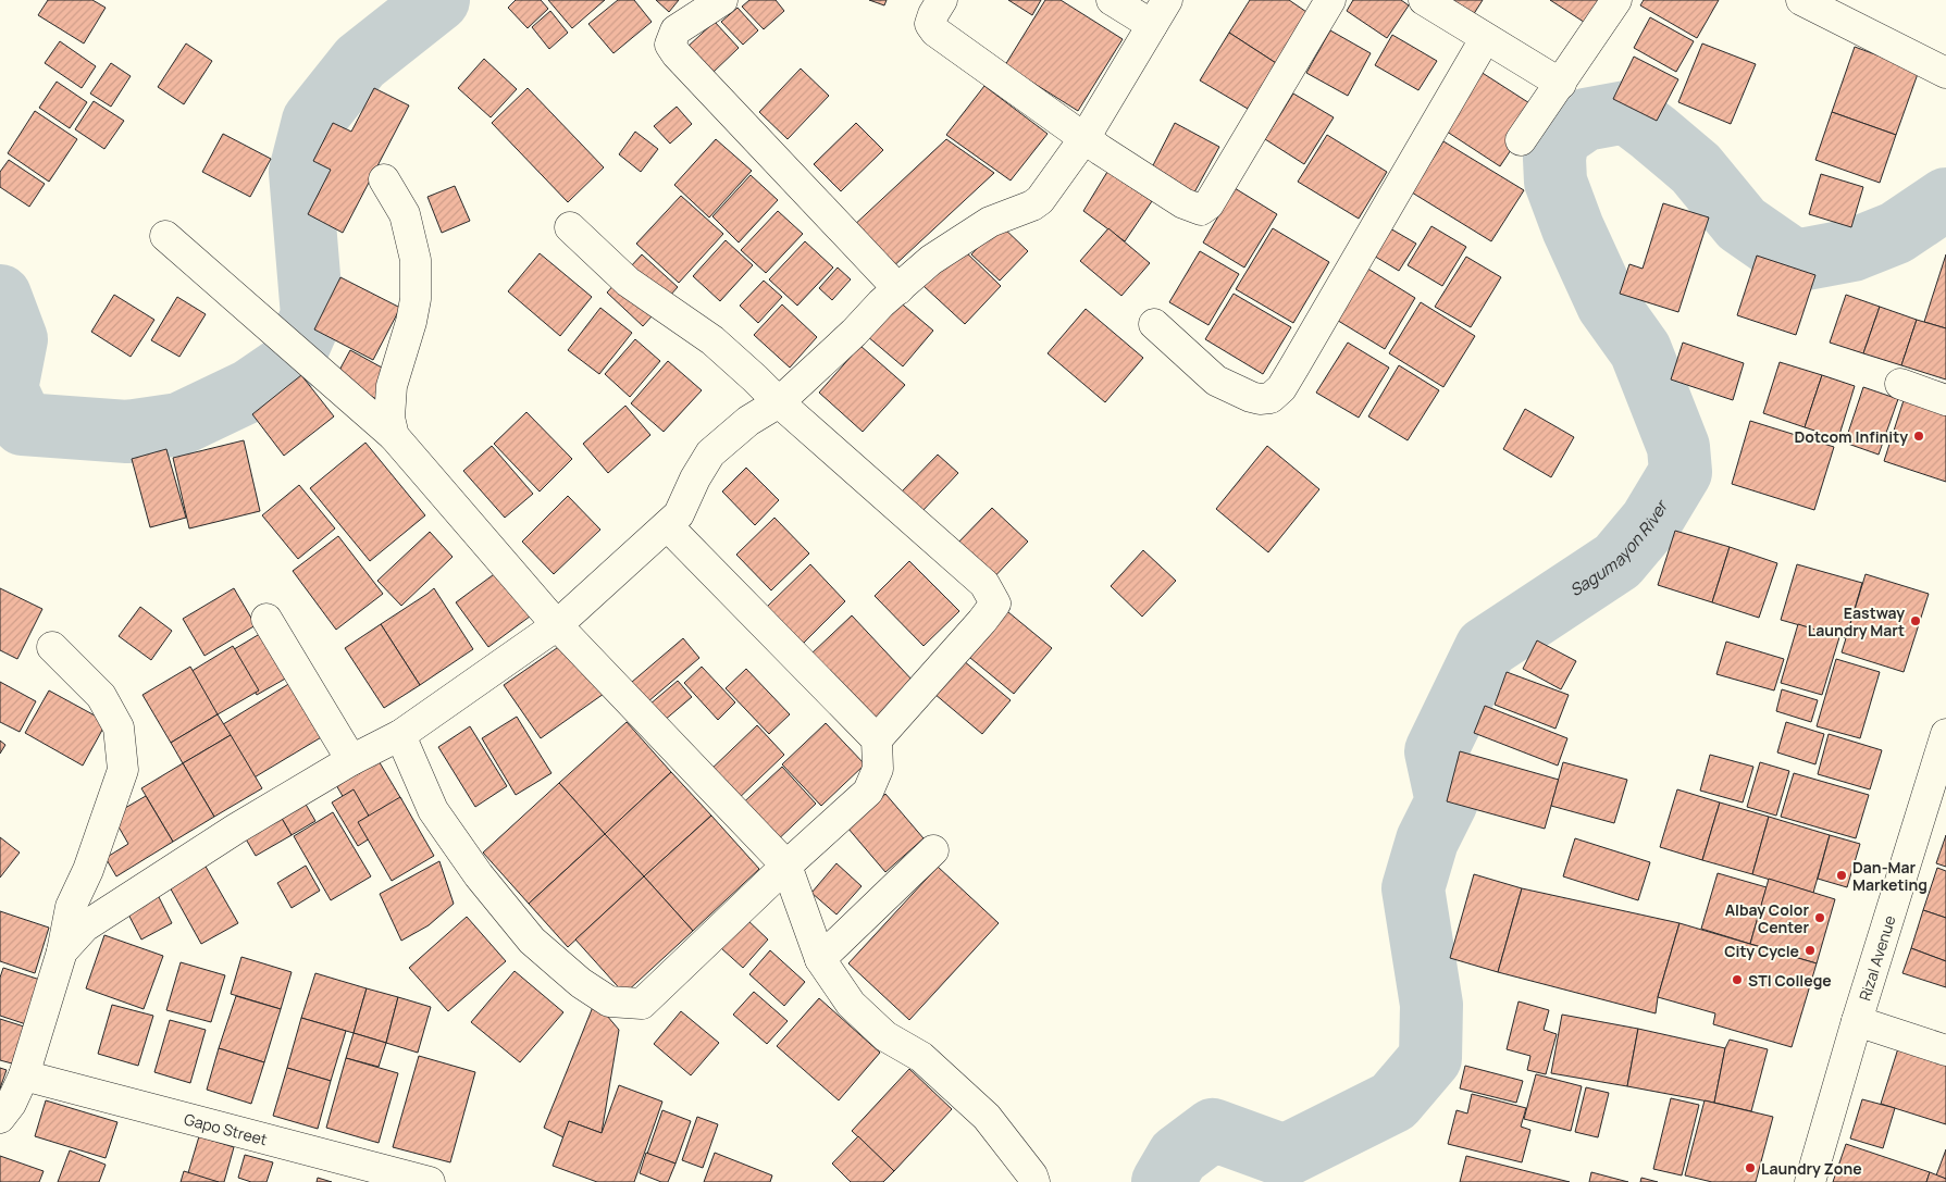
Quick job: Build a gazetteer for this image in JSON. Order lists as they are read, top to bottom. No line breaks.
{"streets":{"street":["Rizal Avenue","Gapo Street"]},"water":["Sagumayon River"],"places":["Dotcom Infinity","Eastway Laundry Mart","Dan-Mar Marketing","Albay Color Center","City Cycle","STI College","Laundry Zone"]}
